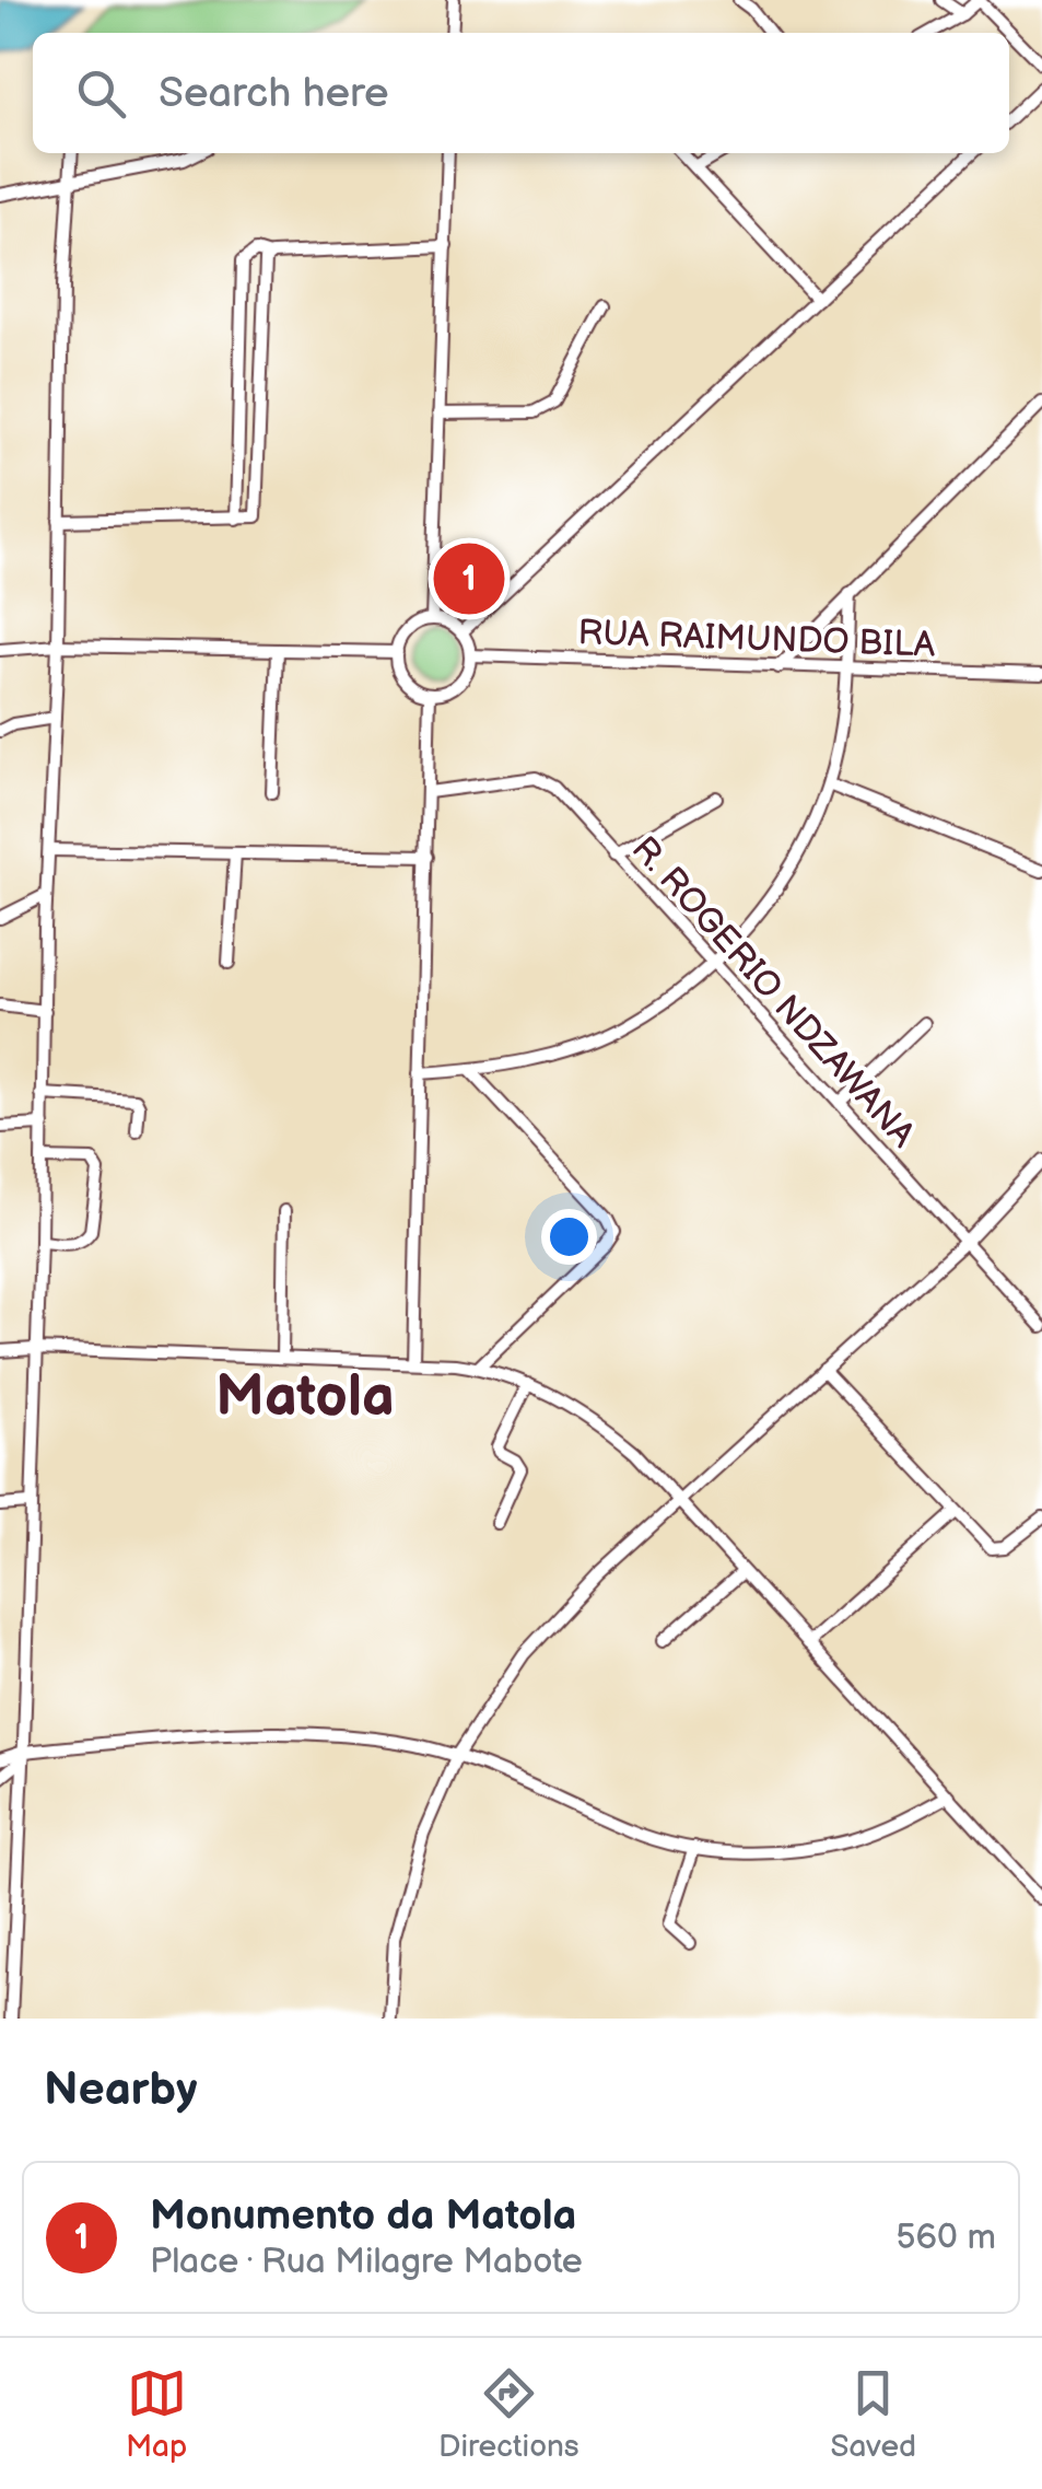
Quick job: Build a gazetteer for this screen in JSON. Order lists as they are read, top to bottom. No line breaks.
{"streets":{"street":["RUA RAIMUNDO BILA","R. ROGERIO NDZAWANA"]},"districts":["Matola"],"page":{"search":"Search here","pins":"1","heading":"Nearby","list":[{"mark":"1","name":"Monumento da Matola","note":"Place · Rua Milagre Mabote","value":"560 m"}],"nav":["Map","Directions","Saved"]}}
